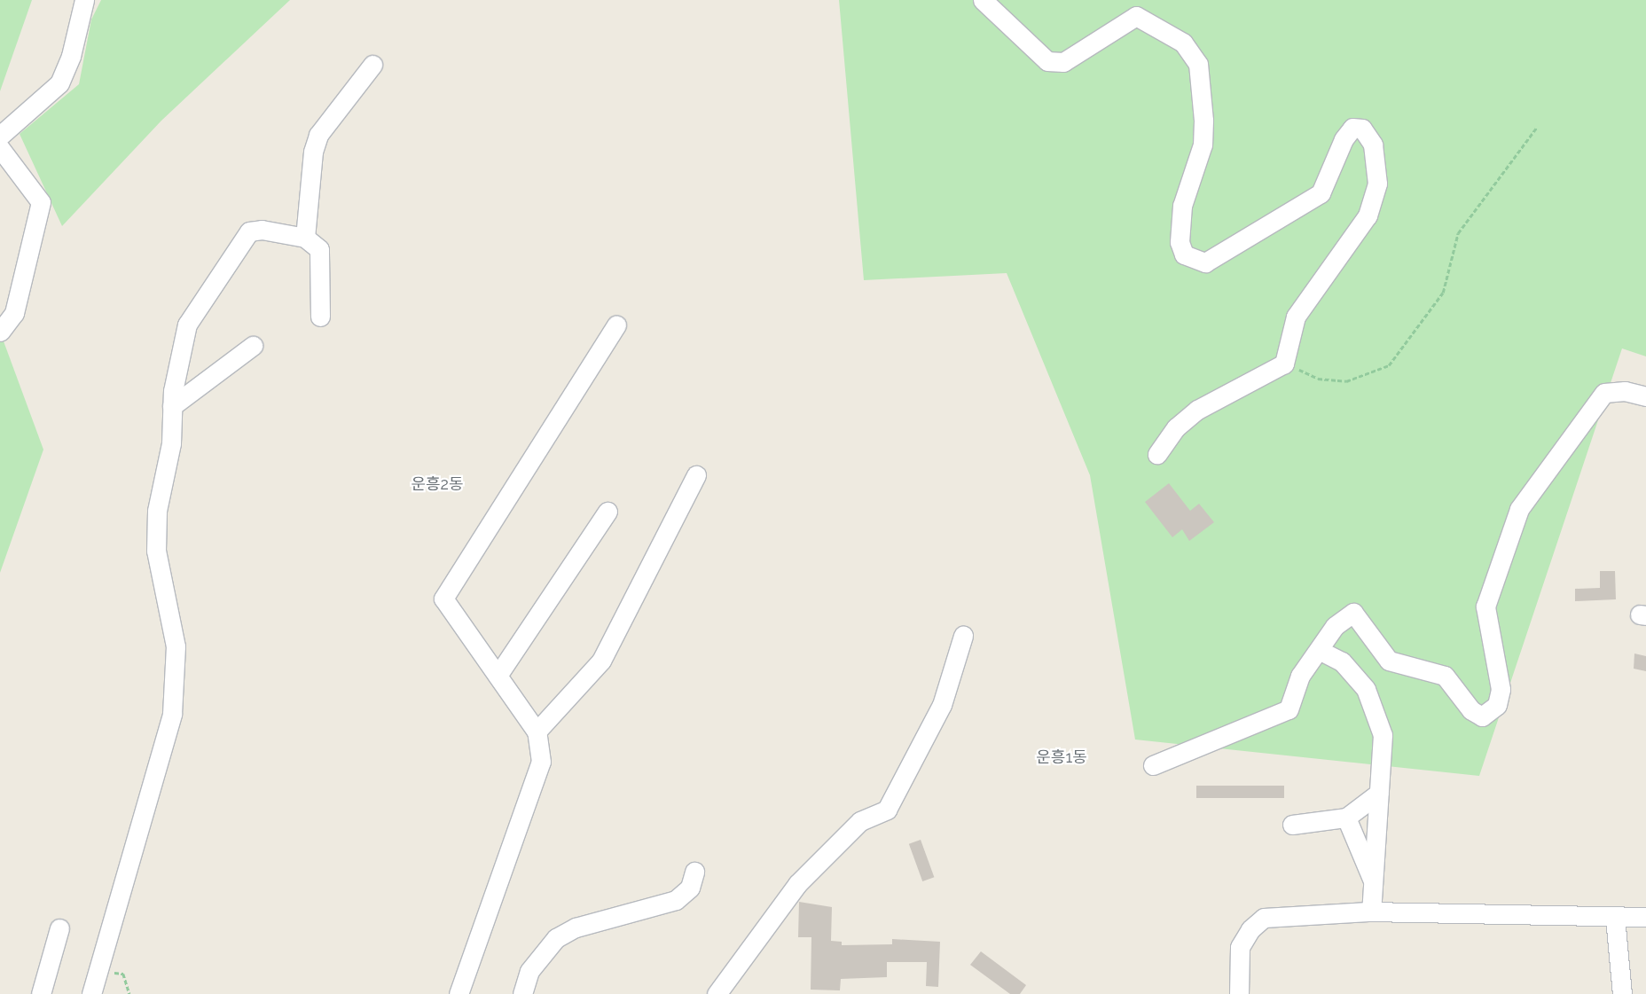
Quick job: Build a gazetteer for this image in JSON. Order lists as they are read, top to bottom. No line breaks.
{"districts":["운흥2동","운흥1동"]}
